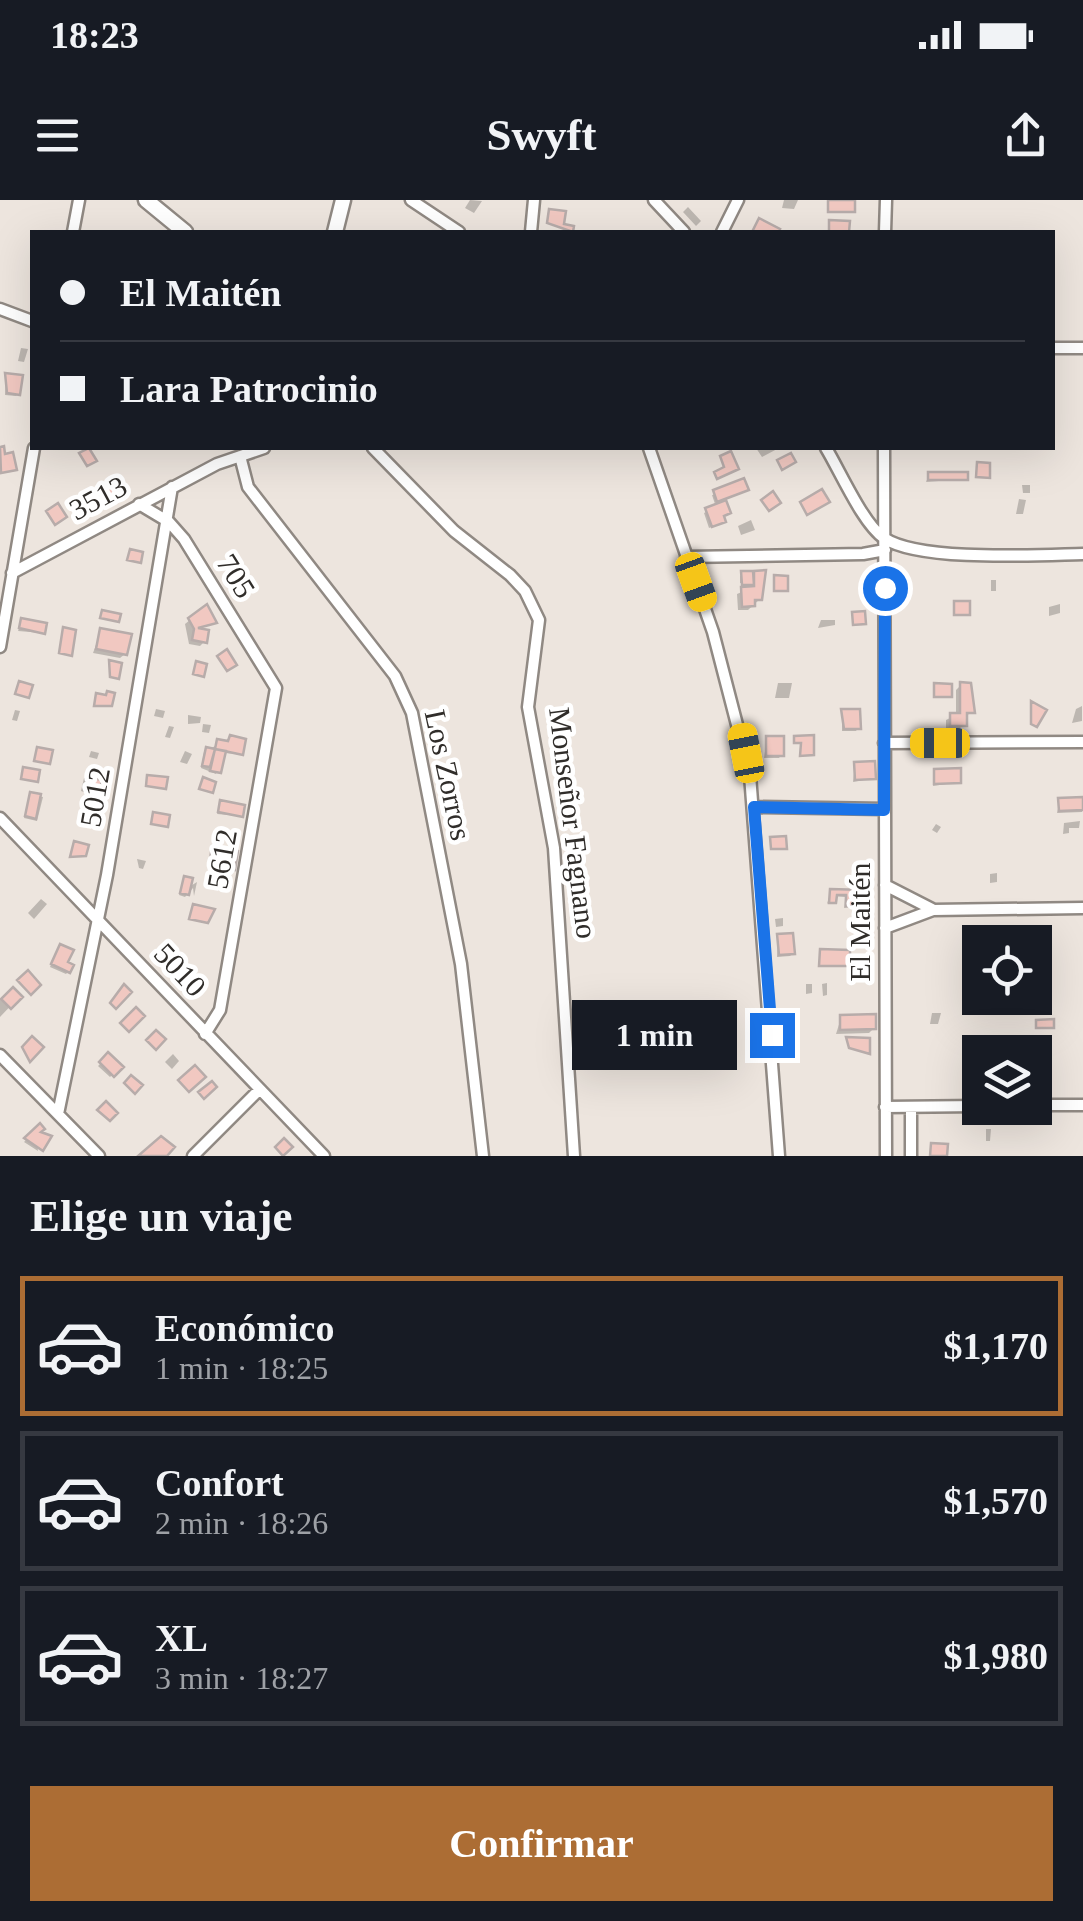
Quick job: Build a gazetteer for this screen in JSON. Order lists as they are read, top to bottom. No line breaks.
{"streets":{"street":["3513","705","Los Zorros","5012","Monseñor Fagnano","5612","El Maitén","5010"]},"crossings":[["3513","705"],["3513","Los Zorros"],["3513","5012"],["705","5012"],["705","5612"],["5012","5010"],["5612","5010"]],"page":{"status":"18:23","header":"Swyft","banner":["El Maitén","Lara Patrocinio"],"bubble":"1 min","heading":"Elige un viaje","list":[{"name":"Económico","note":"1 min · 18:25","value":"$1,170"},{"name":"Confort","note":"2 min · 18:26","value":"$1,570"},{"name":"XL","note":"3 min · 18:27","value":"$1,980"}],"buttons":"Confirmar"}}
